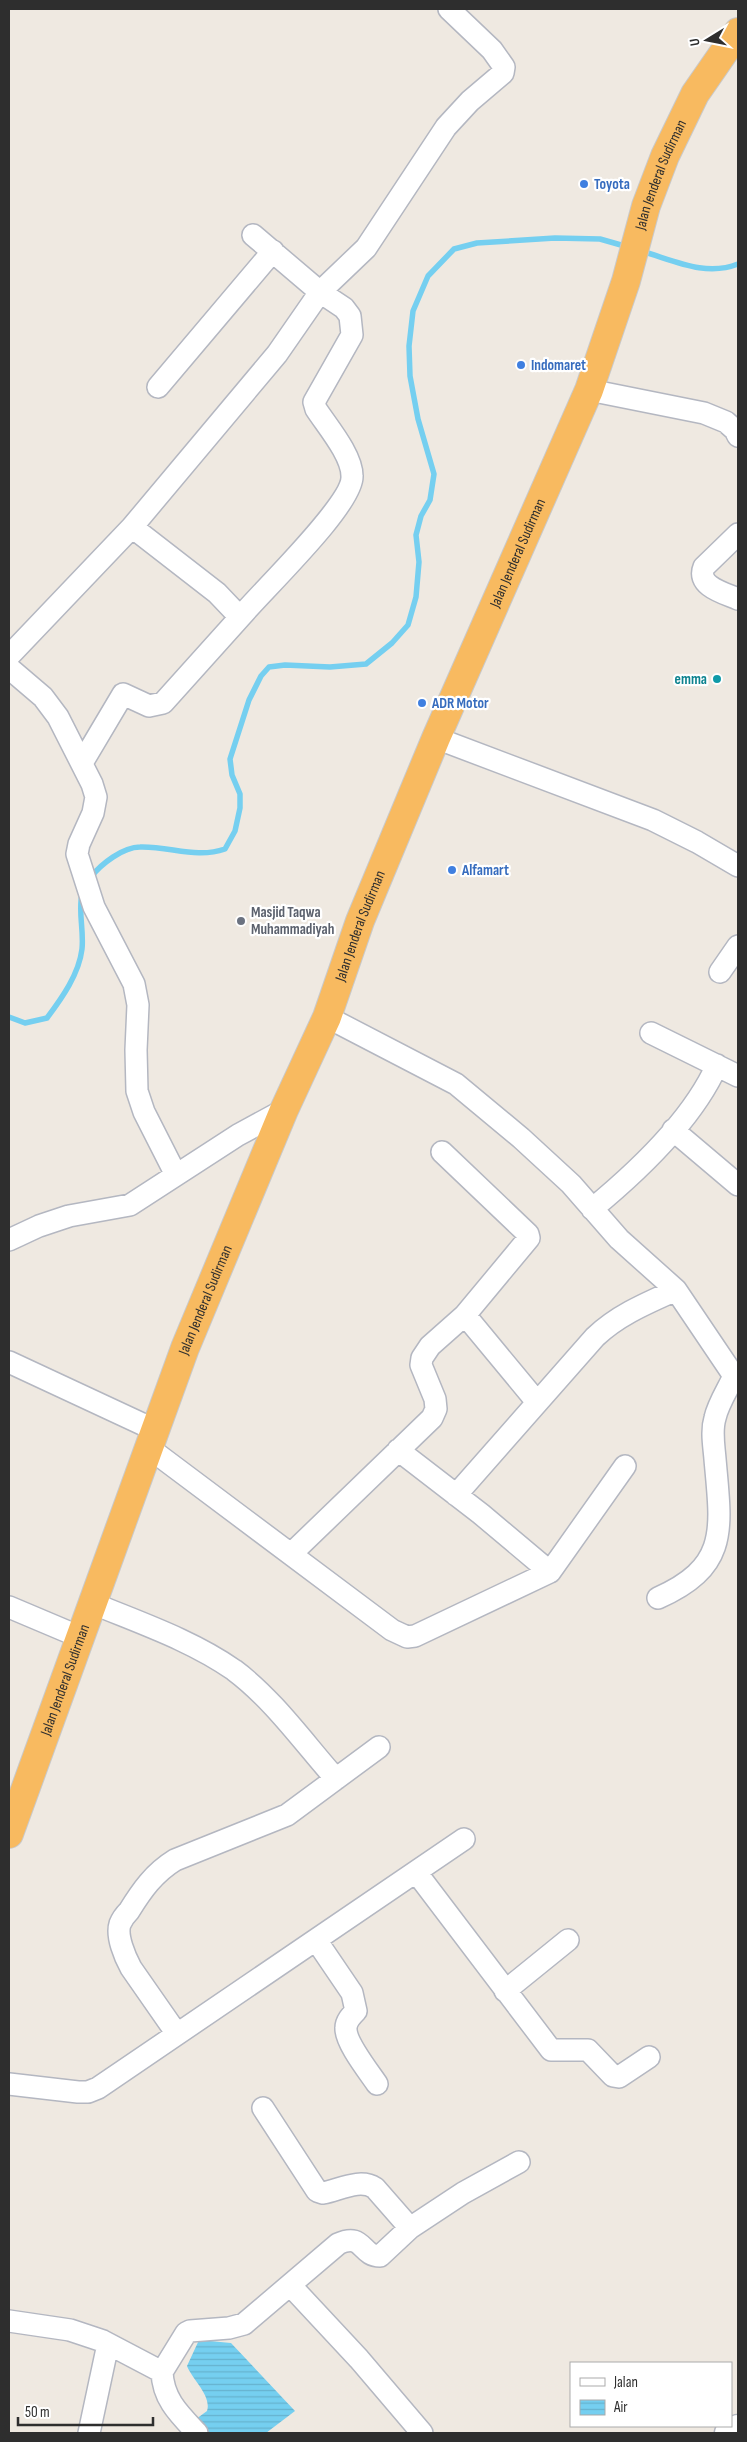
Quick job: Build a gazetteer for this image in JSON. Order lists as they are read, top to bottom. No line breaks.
{"streets":{"highway":["Jalan Jenderal Sudirman"]},"places":["Toyota","Indomaret","emma","ADR Motor","Alfamart","Masjid Taqwa Muhammadiyah"],"legend":["Jalan","Air"],"scale_bar":"50 m","north":"left"}
